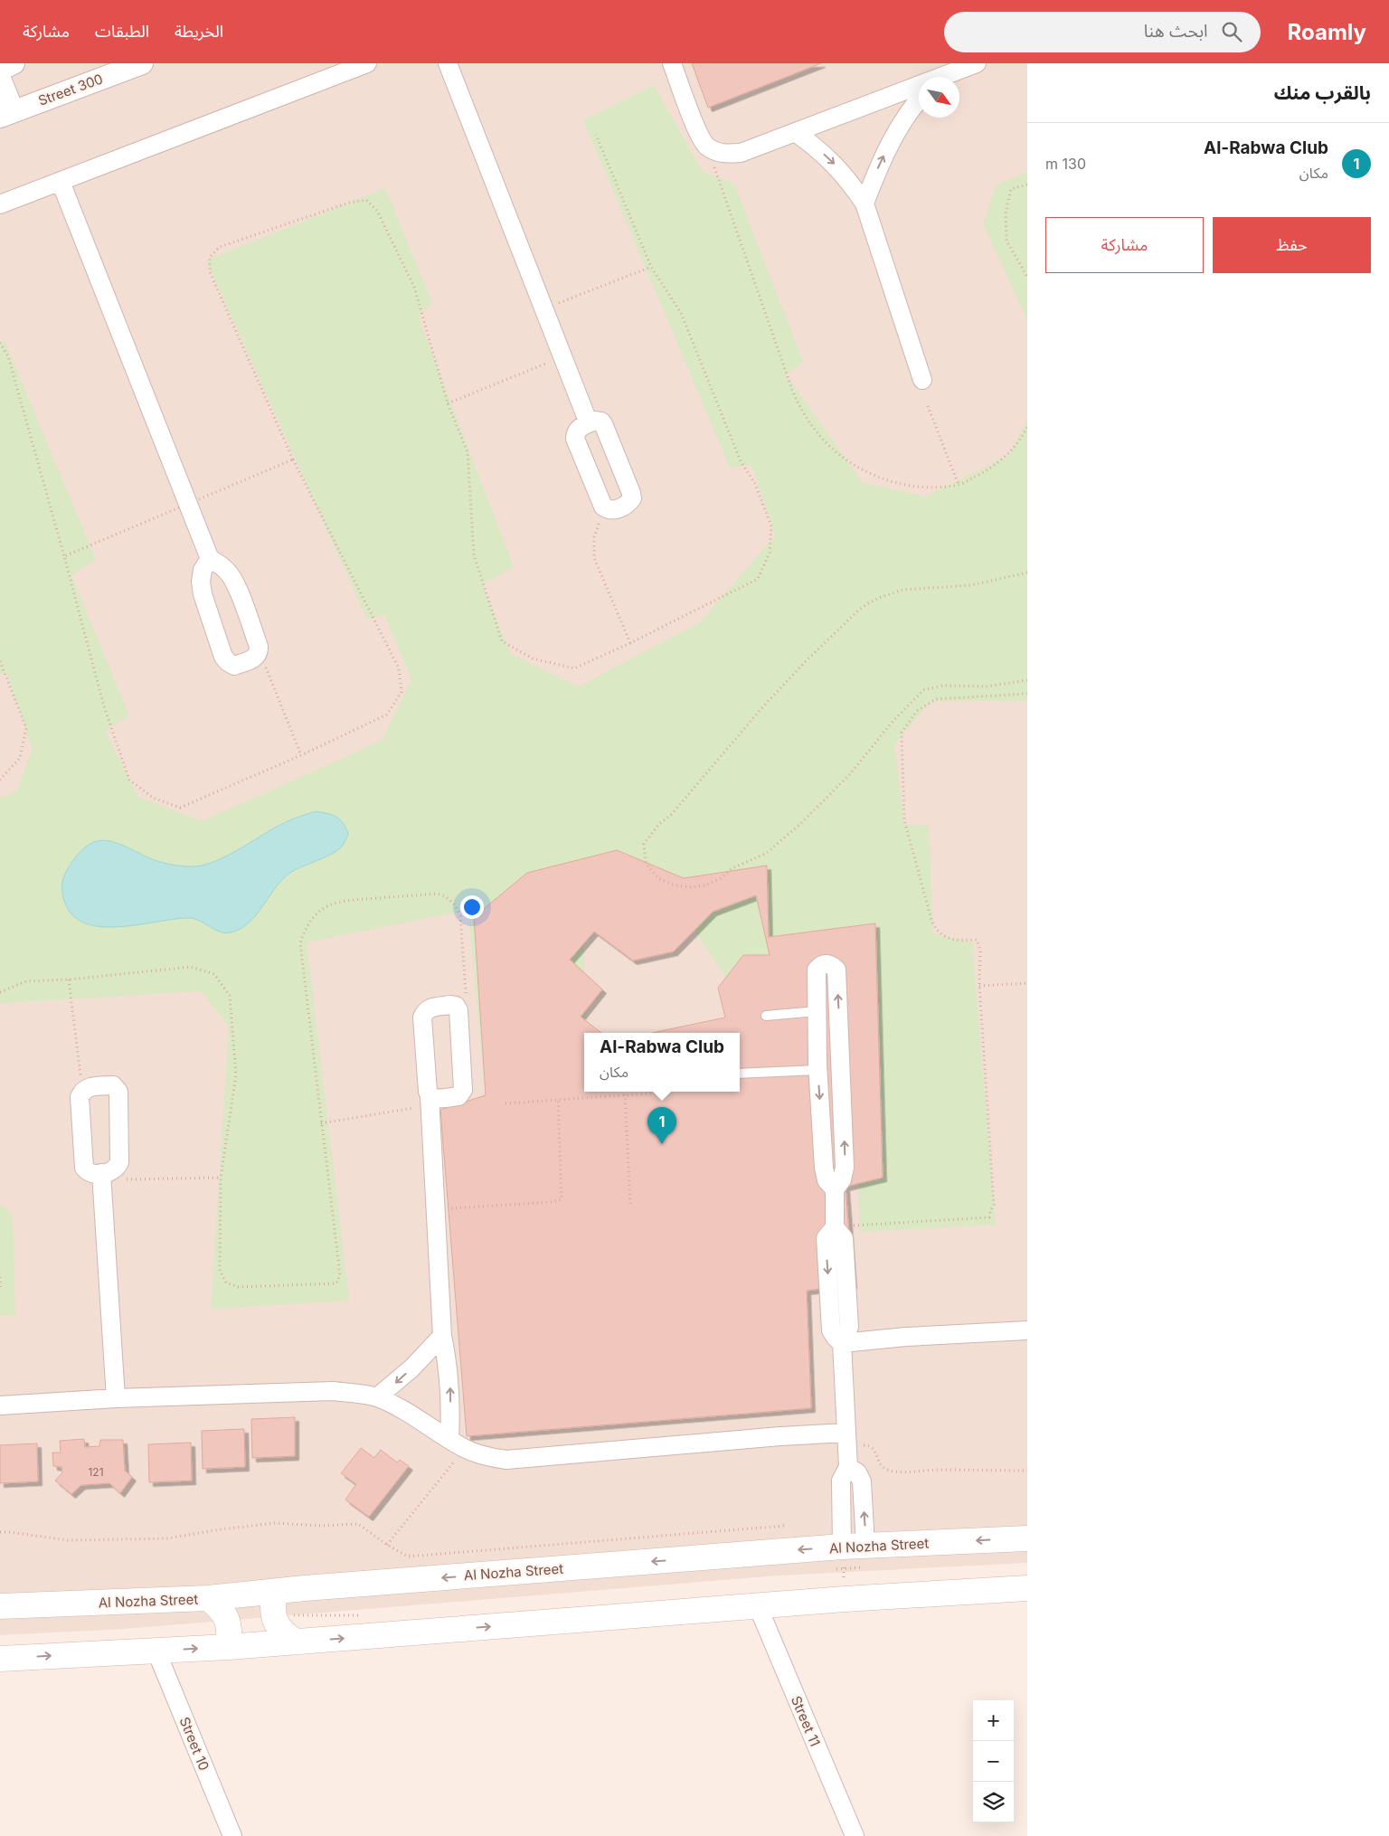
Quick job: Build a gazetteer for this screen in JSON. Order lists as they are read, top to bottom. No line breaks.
{"streets":{"main road":["Al Nozha Street"],"street":["Street 300","Street 11","Street 10"]},"house_numbers":["121"],"north":"bottom right","page":{"header":"Roamly","search":"ابحث هنا","nav":["الخريطة","الطبقات","مشاركة"],"heading":"بالقرب منك","list":[{"mark":"1","name":"Al-Rabwa Club","note":"مكان","value":"130 m"}],"buttons":["حفظ","مشاركة"],"popup":["Al-Rabwa Club","مكان"],"pins":"1","map_buttons":["+","−"]}}
